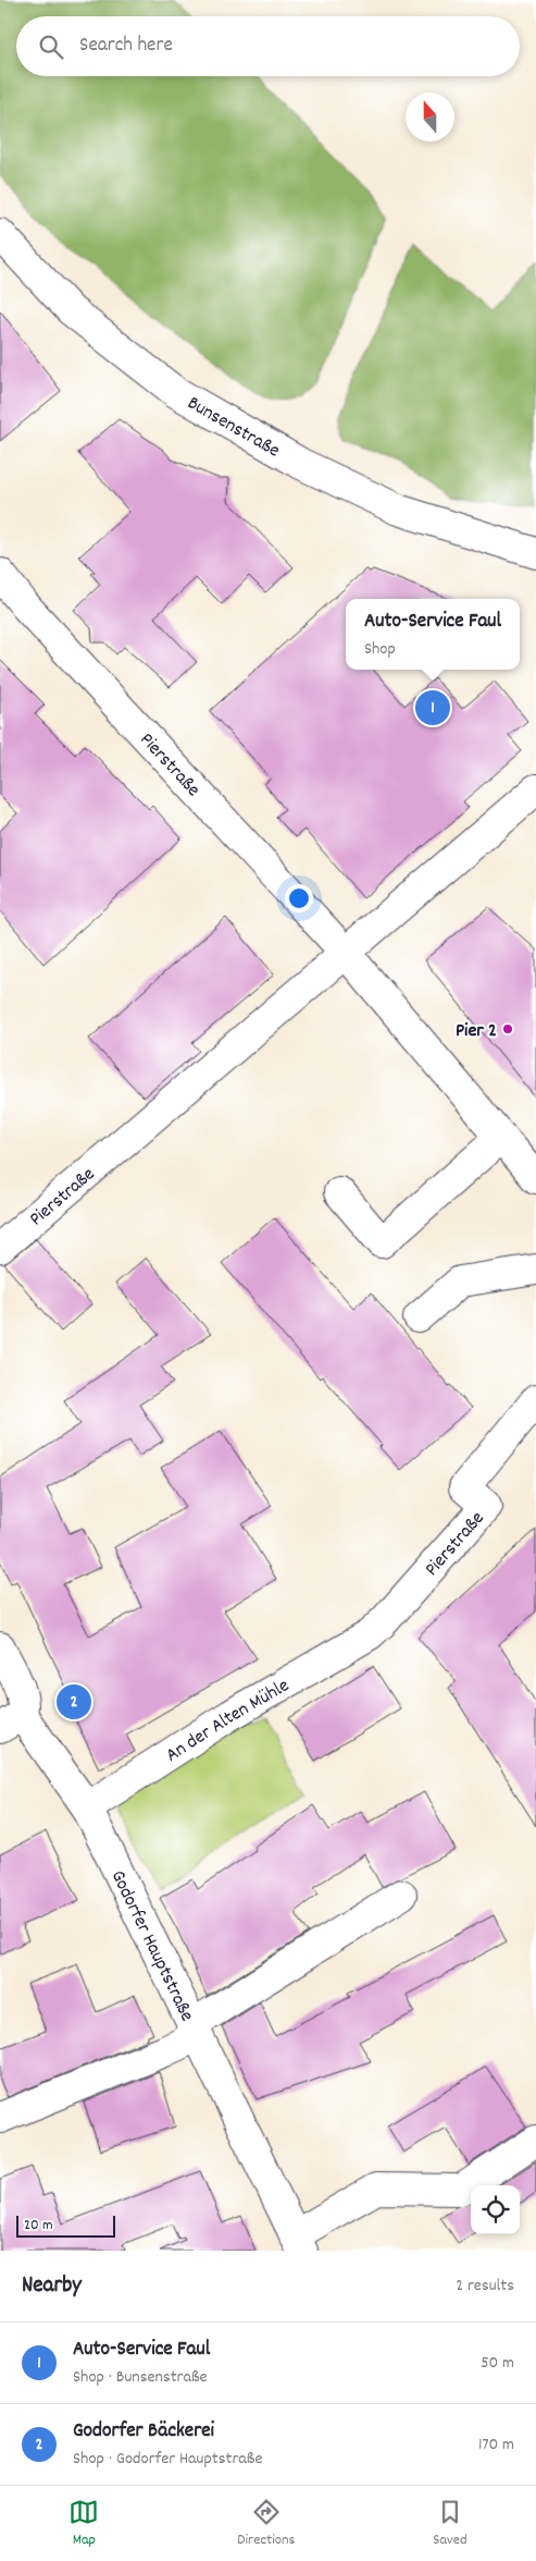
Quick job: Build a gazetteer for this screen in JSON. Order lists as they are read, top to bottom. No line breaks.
{"streets":{"street":["Bunsenstraße","Pierstraße","An der Alten Mühle","Godorfer Hauptstraße"]},"crossings":[["Pierstraße","An der Alten Mühle"],["An der Alten Mühle","Godorfer Hauptstraße"]],"places":["Pier 2"],"scale_bar":"20 m","north":"top","page":{"search":"Search here","popup":["Auto-Service Faul","Shop"],"pins":["1","2"],"scale":"20 m","heading":["Nearby","2 results"],"list":[{"mark":"1","name":"Auto-Service Faul","note":"Shop · Bunsenstraße","value":"50 m"},{"mark":"2","name":"Godorfer Bäckerei","note":"Shop · Godorfer Hauptstraße","value":"170 m"}],"nav":["Map","Directions","Saved"]}}
